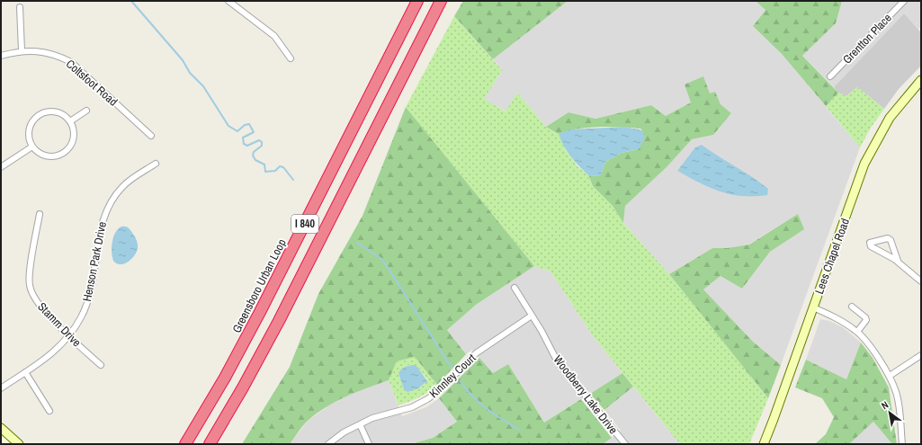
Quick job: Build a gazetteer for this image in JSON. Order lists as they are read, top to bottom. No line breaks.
{"streets":{"highway":["I 840","Greensboro Urban Loop"],"main road":["Lees Chapel Road"],"street":["Grentton Place","Coltsfoot Road","Henson Park Drive","Stamm Drive","Kinnley Court","Woodberry Lake Drive"]},"crossings":[["Henson Park Drive","Stamm Drive"],["Kinnley Court","Woodberry Lake Drive"]],"north":"top left"}
